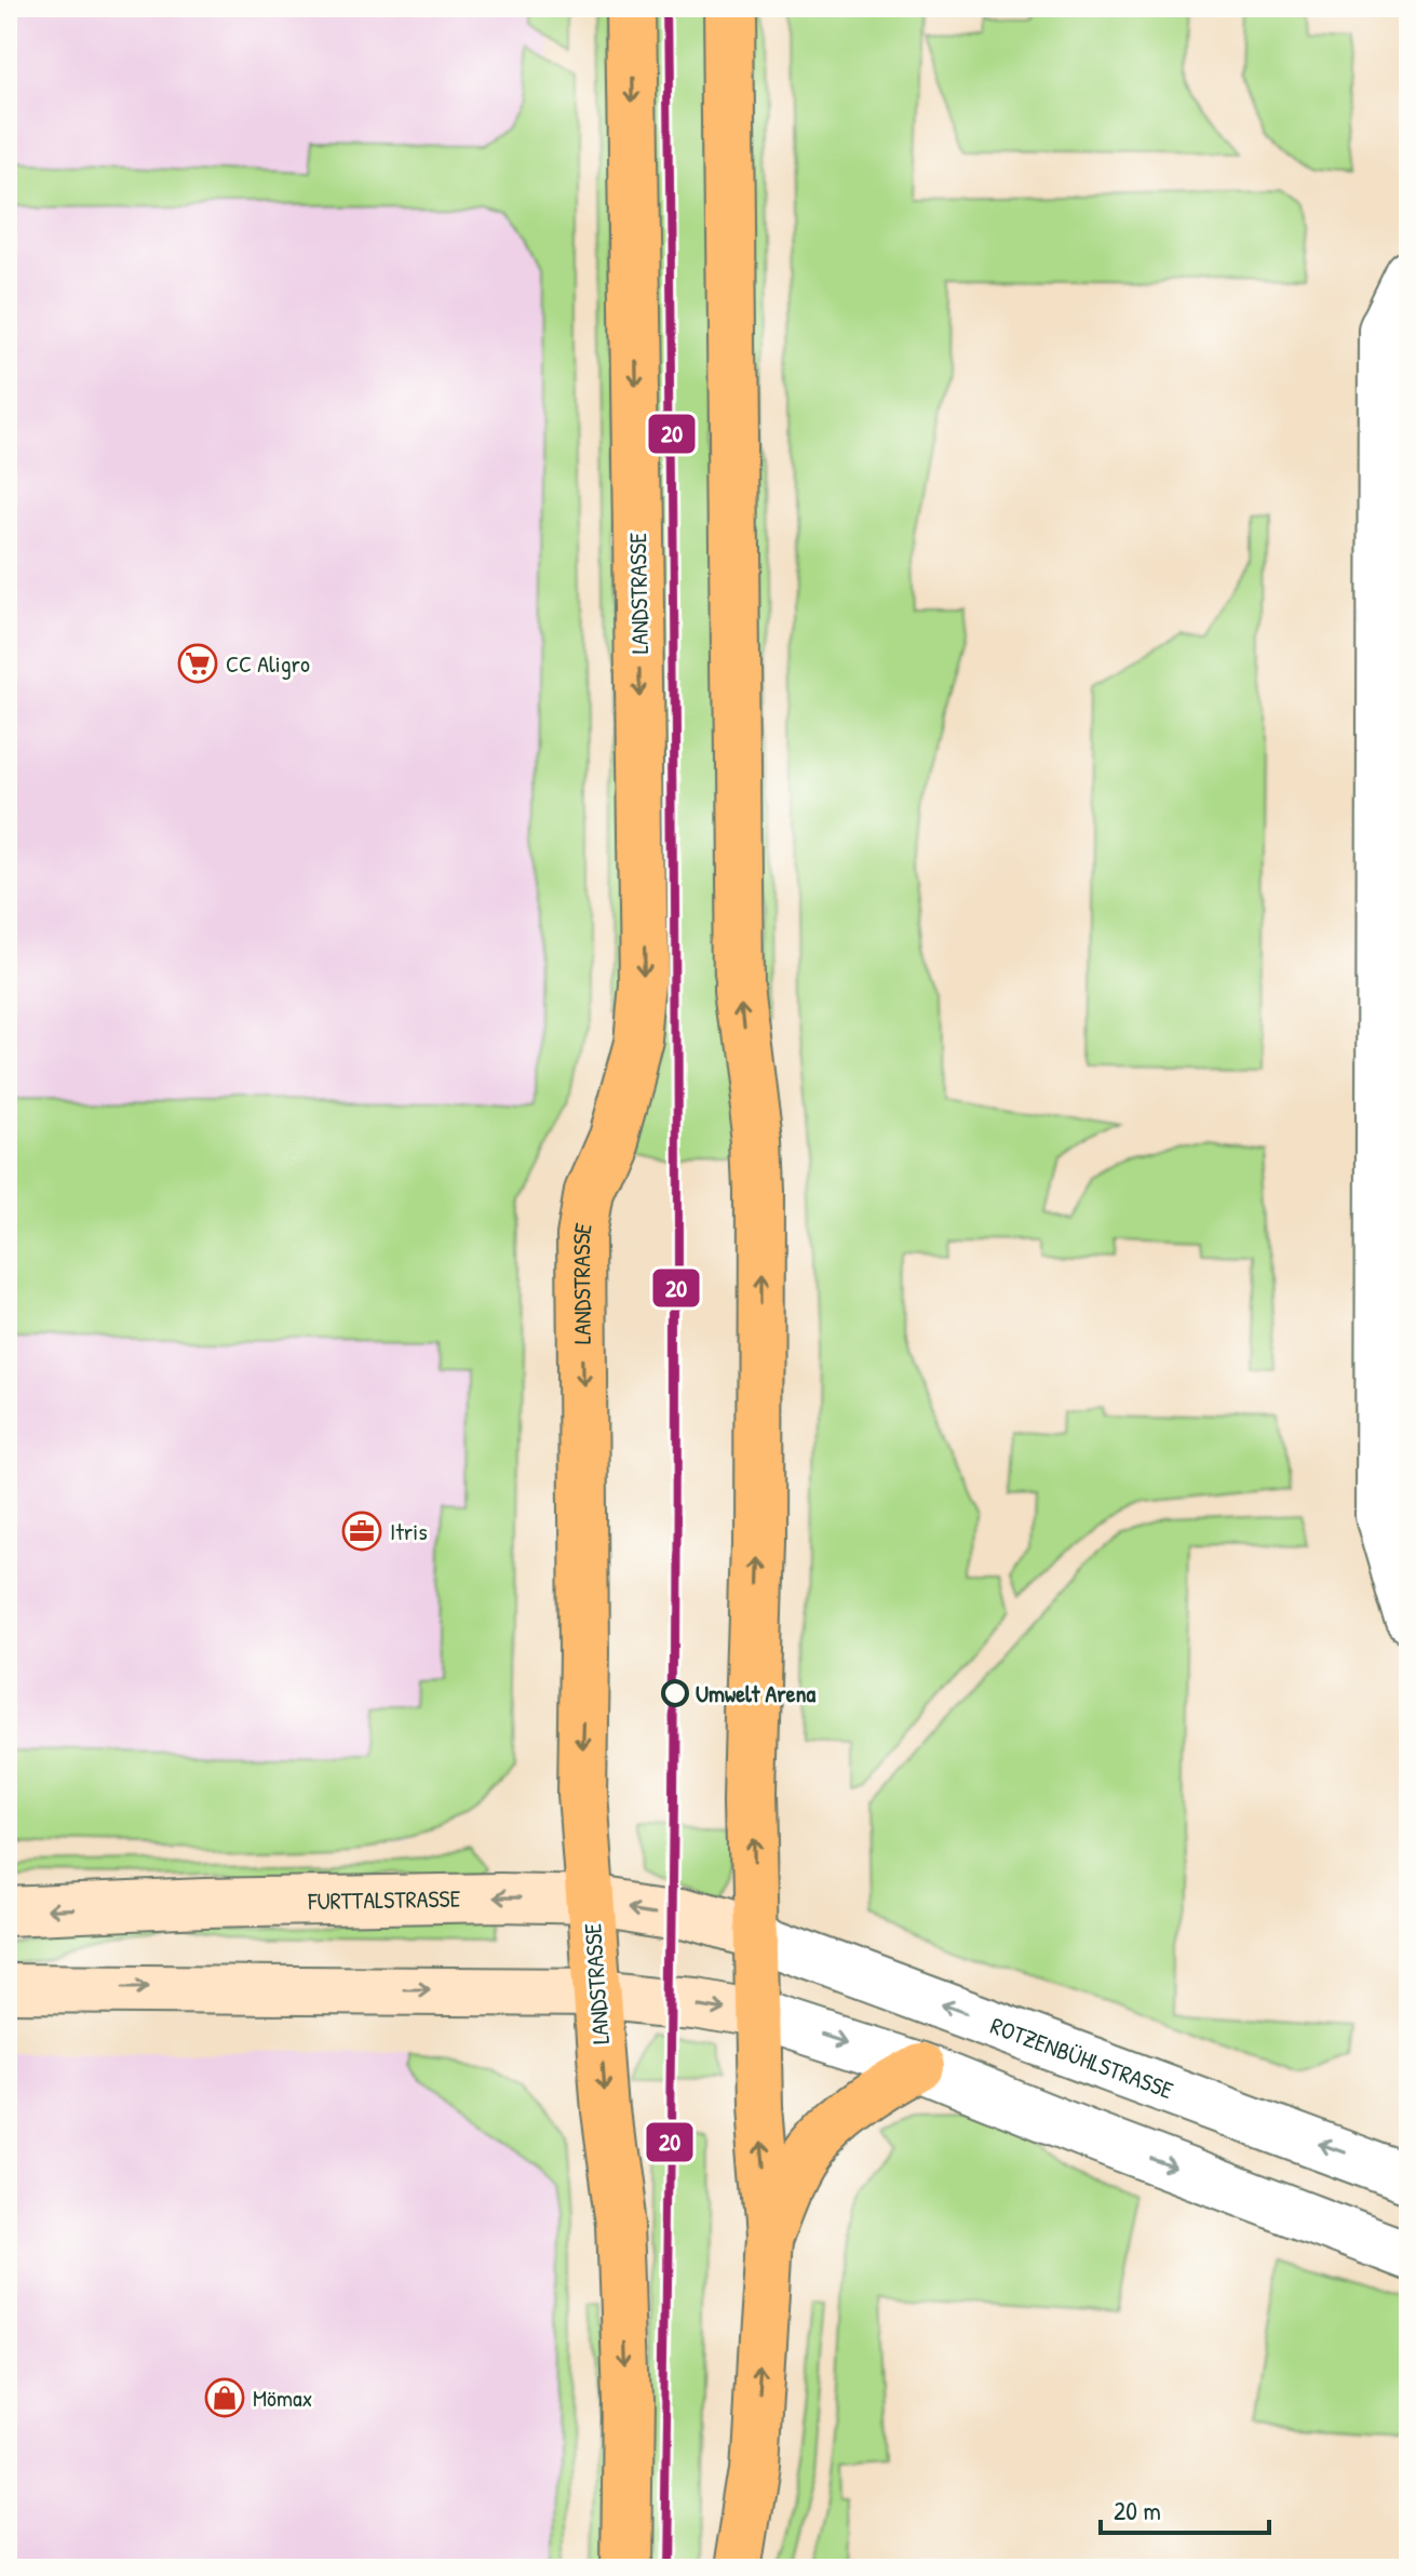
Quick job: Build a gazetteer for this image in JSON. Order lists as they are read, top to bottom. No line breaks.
{"streets":{"main road":["LANDSTRASSE","FURTTALSTRASSE"],"street":["ROTZENBÜHLSTRASSE"]},"crossings":[["LANDSTRASSE","FURTTALSTRASSE"],["FURTTALSTRASSE","ROTZENBÜHLSTRASSE"]],"places":{"supermarket":["CC Aligro"],"office":["Itris"],"other":["Umwelt Arena"],"shop":["Mömax"]},"lines":["tram line 20"],"scale_bar":"20 m"}
